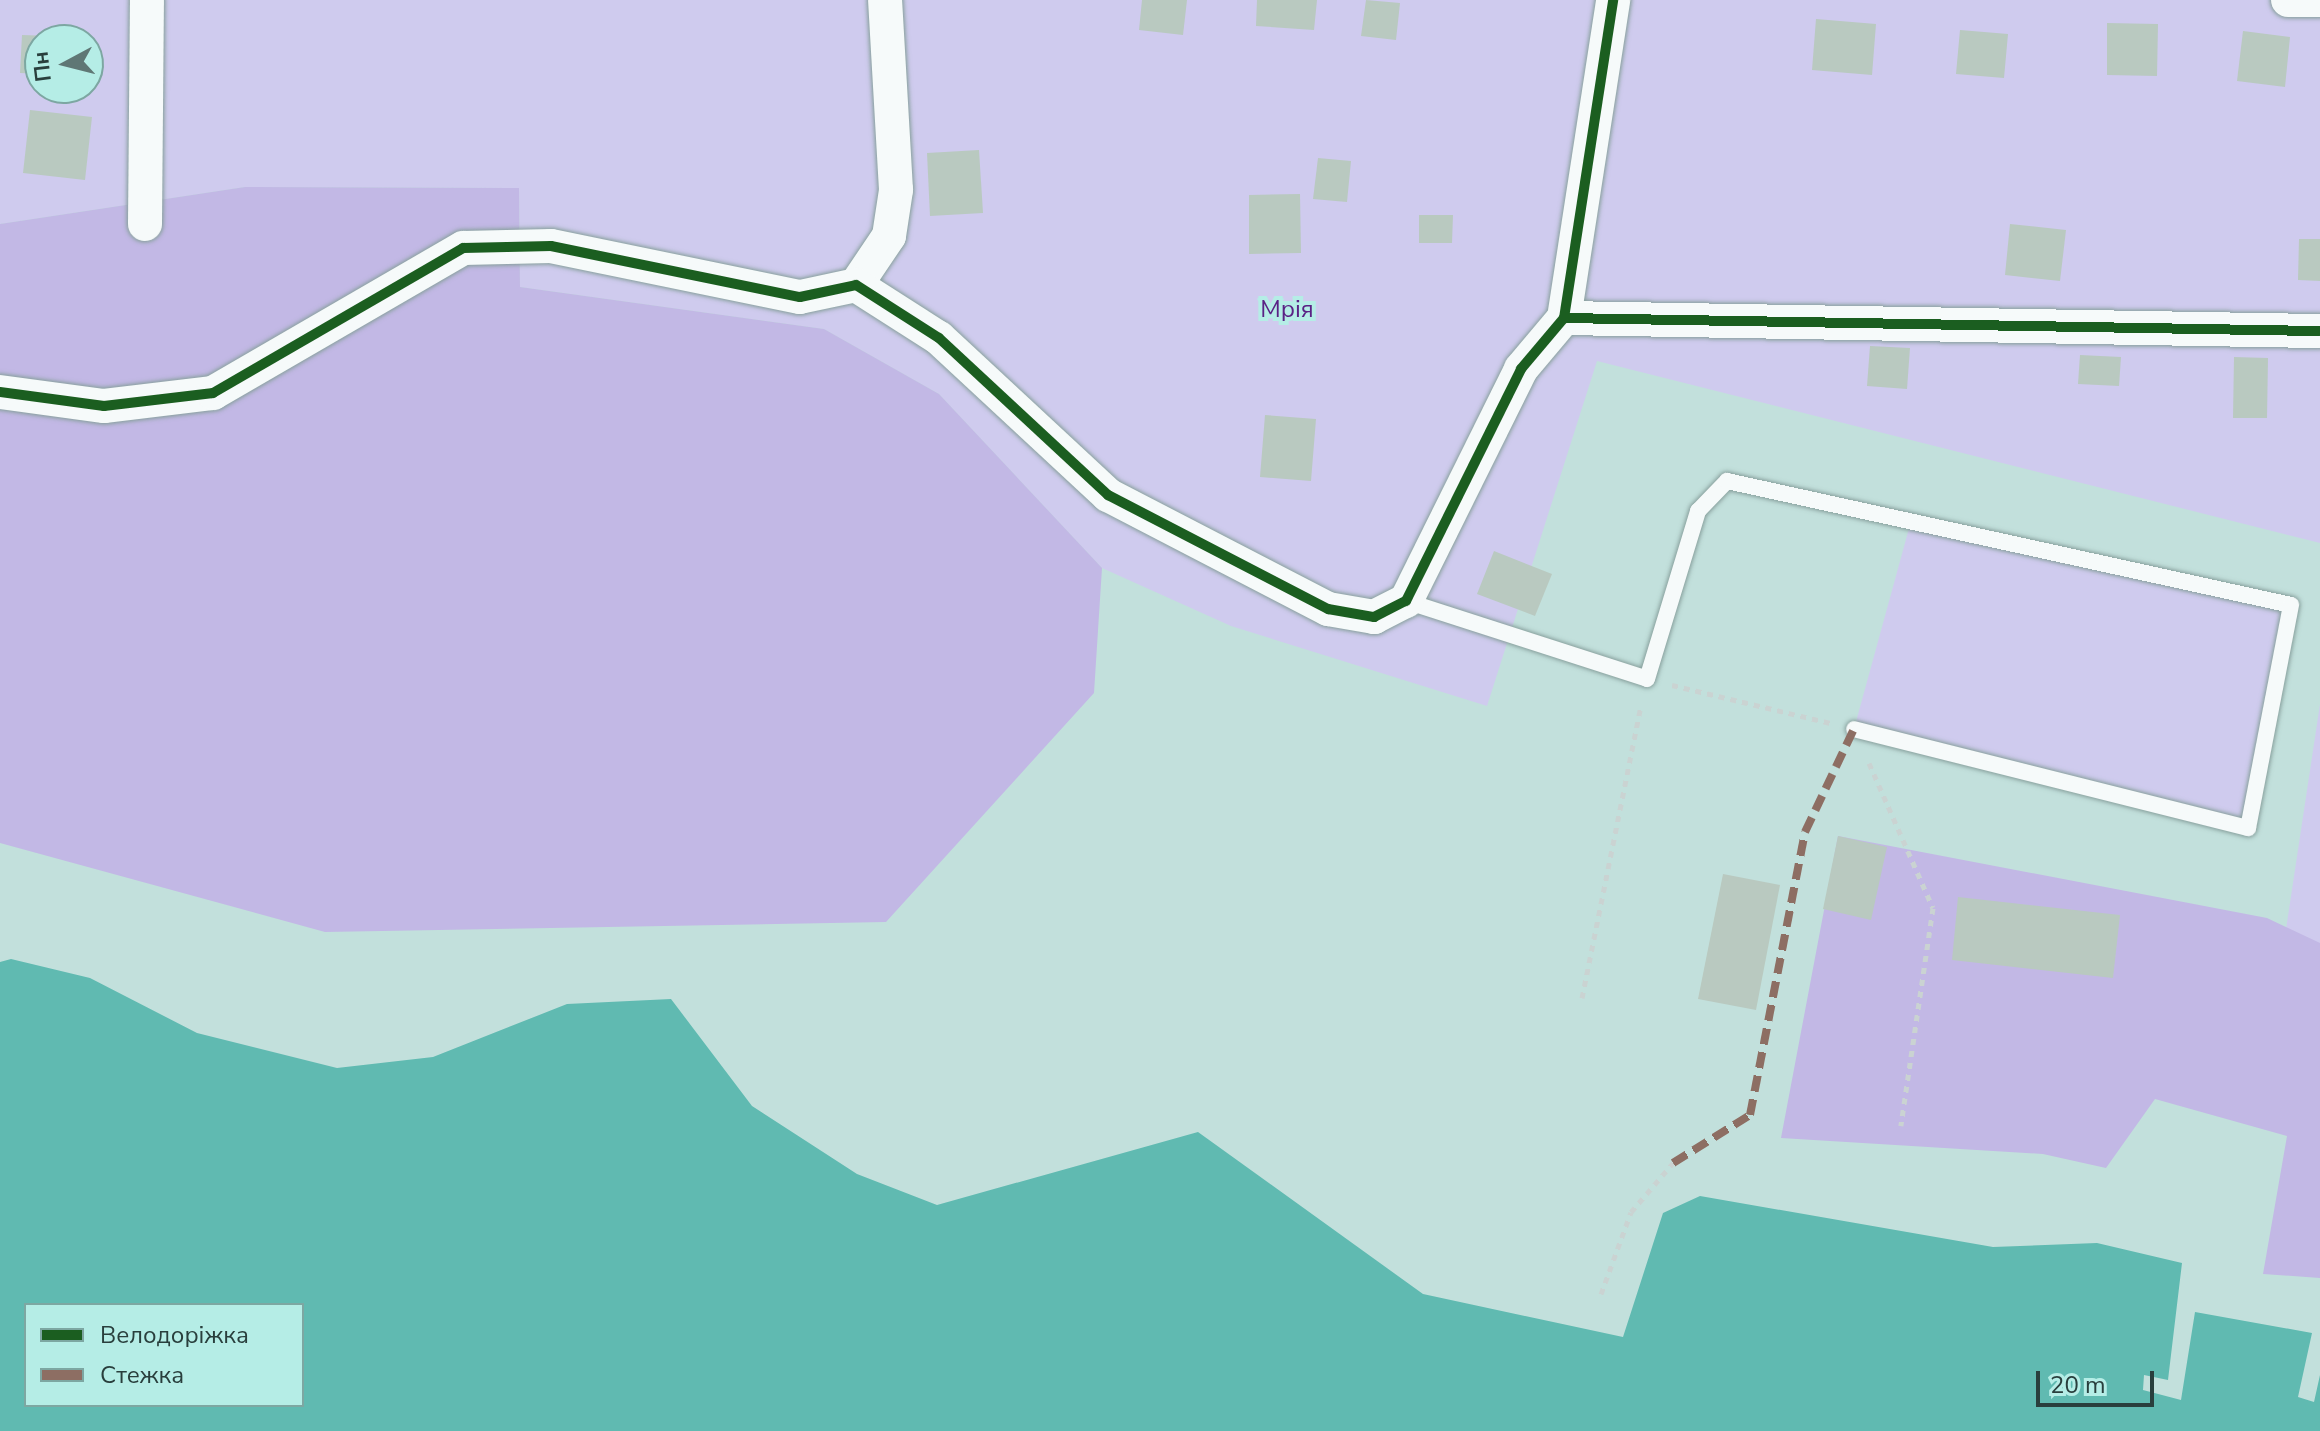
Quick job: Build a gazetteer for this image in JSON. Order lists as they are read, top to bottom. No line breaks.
{"parks":["Мрія"],"legend":["Велодоріжка","Стежка"],"scale_bar":"20 m","north":"left"}
